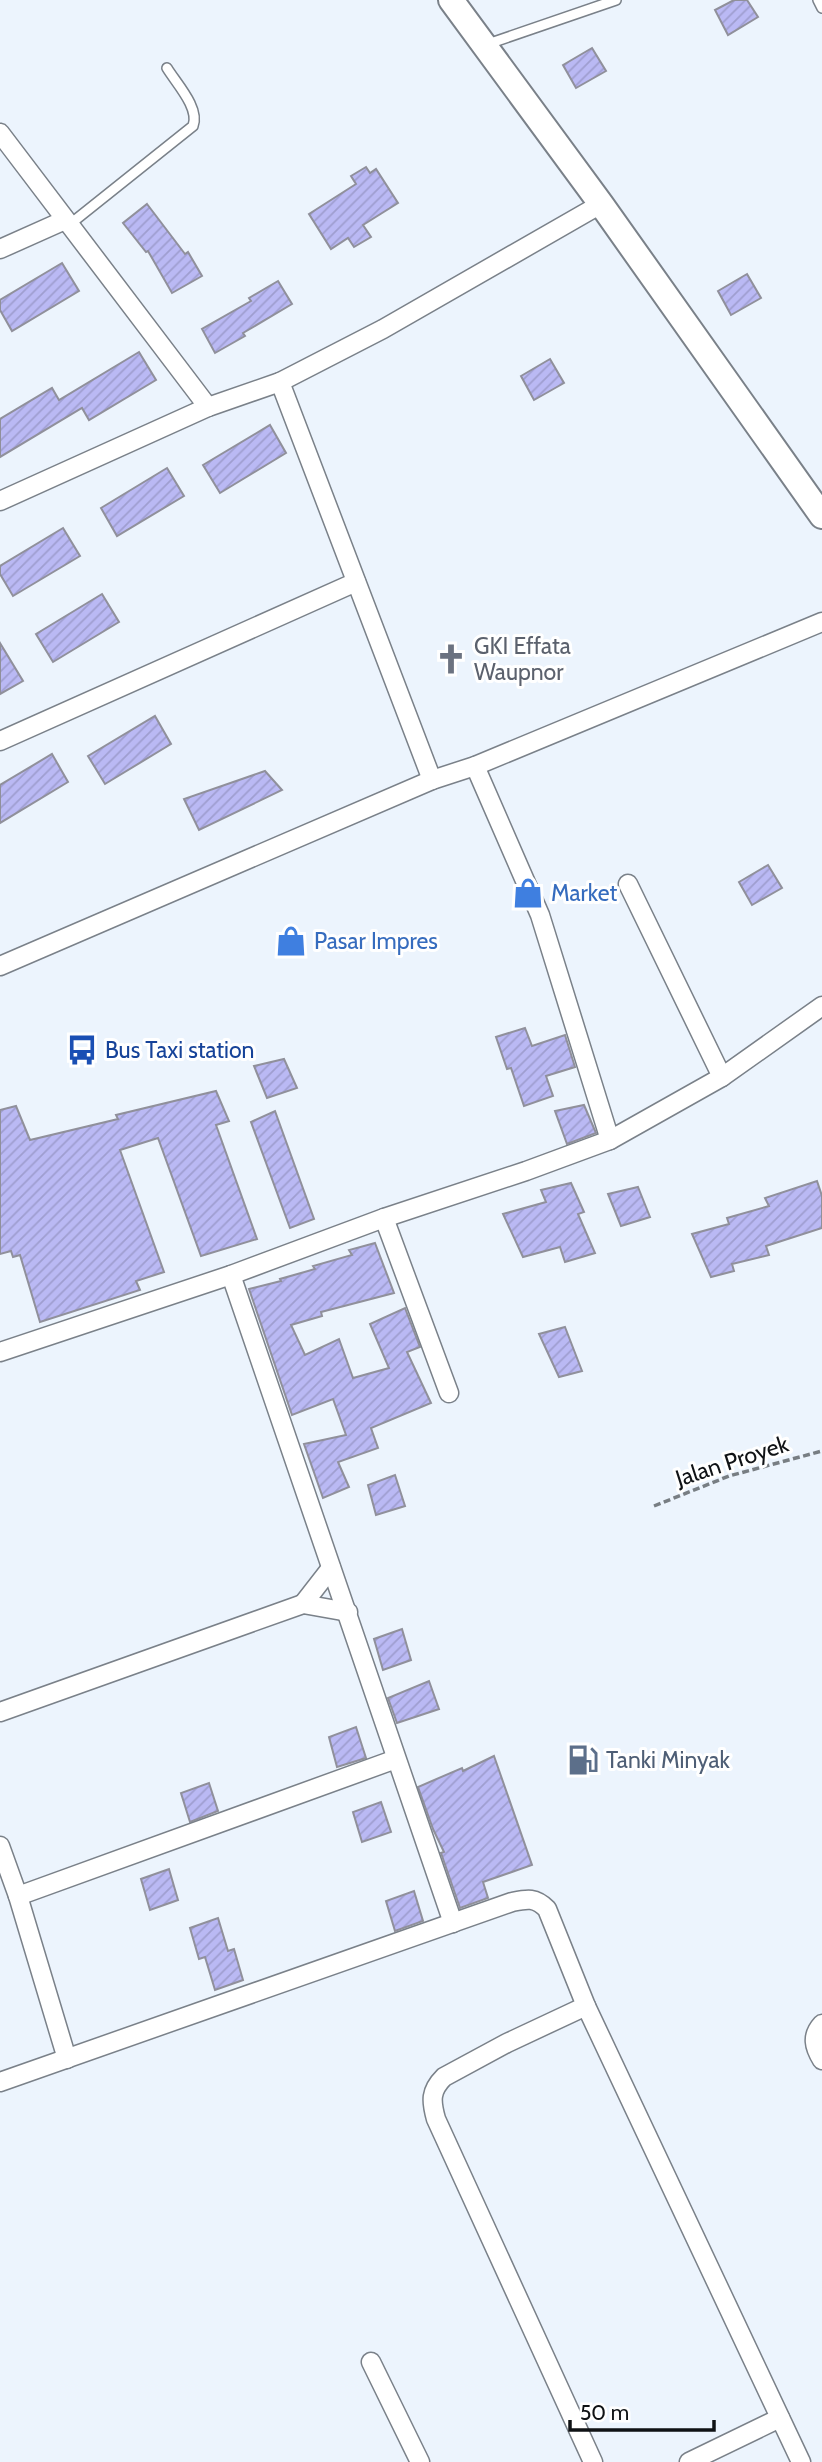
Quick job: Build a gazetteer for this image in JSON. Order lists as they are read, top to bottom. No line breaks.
{"streets":{"path":["Jalan Proyek"]},"places":{"church":["GKI Effata Waupnor"],"shop":["Market","Pasar Impres"],"bus stop":["Bus Taxi station"],"fuel station":["Tanki Minyak"]},"scale_bar":"50 m"}
